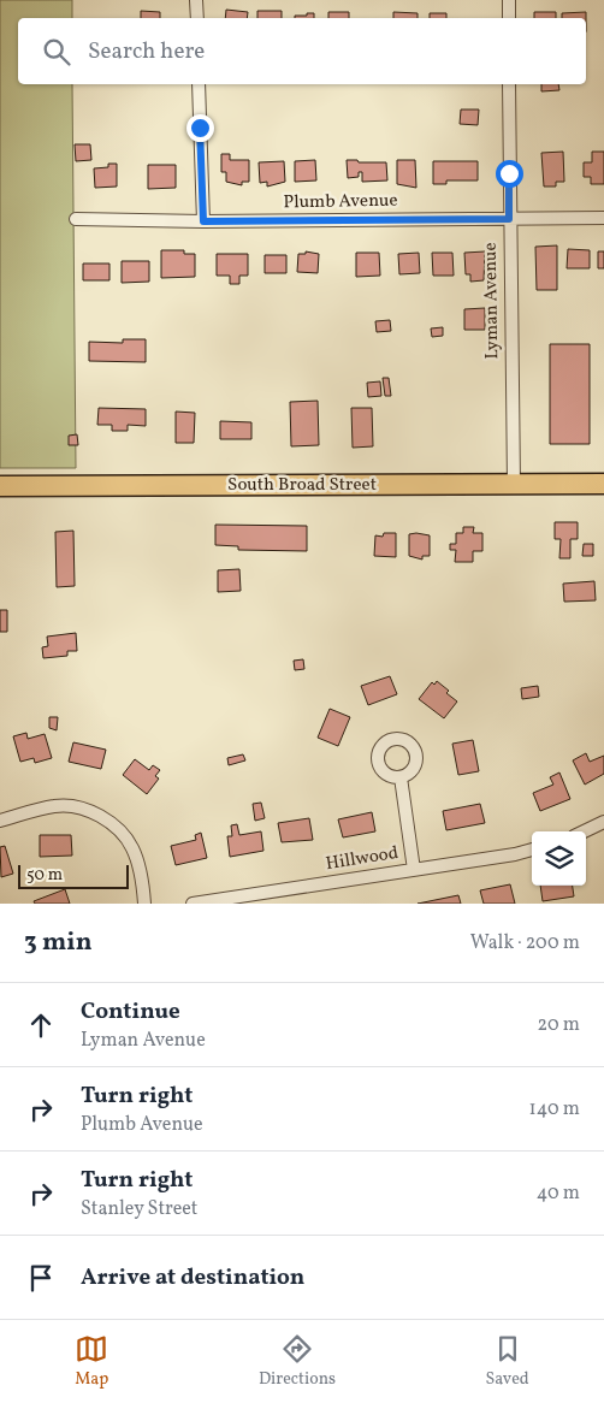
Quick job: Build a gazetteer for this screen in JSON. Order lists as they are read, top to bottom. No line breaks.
{"streets":{"main road":["South Broad Street"],"street":["Plumb Avenue","Lyman Avenue","Hillwood"]},"crossings":[["Plumb Avenue","Lyman Avenue"],["Lyman Avenue","South Broad Street"]],"scale_bar":"50 m","page":{"search":"Search here","scale":"50 m","heading":["3 min","Walk · 200 m"],"list":[["Continue","Lyman Avenue","20 m"],["Turn right","Plumb Avenue","140 m"],["Turn right","Stanley Street","40 m"],"Arrive at destination"],"nav":["Map","Directions","Saved"]}}
